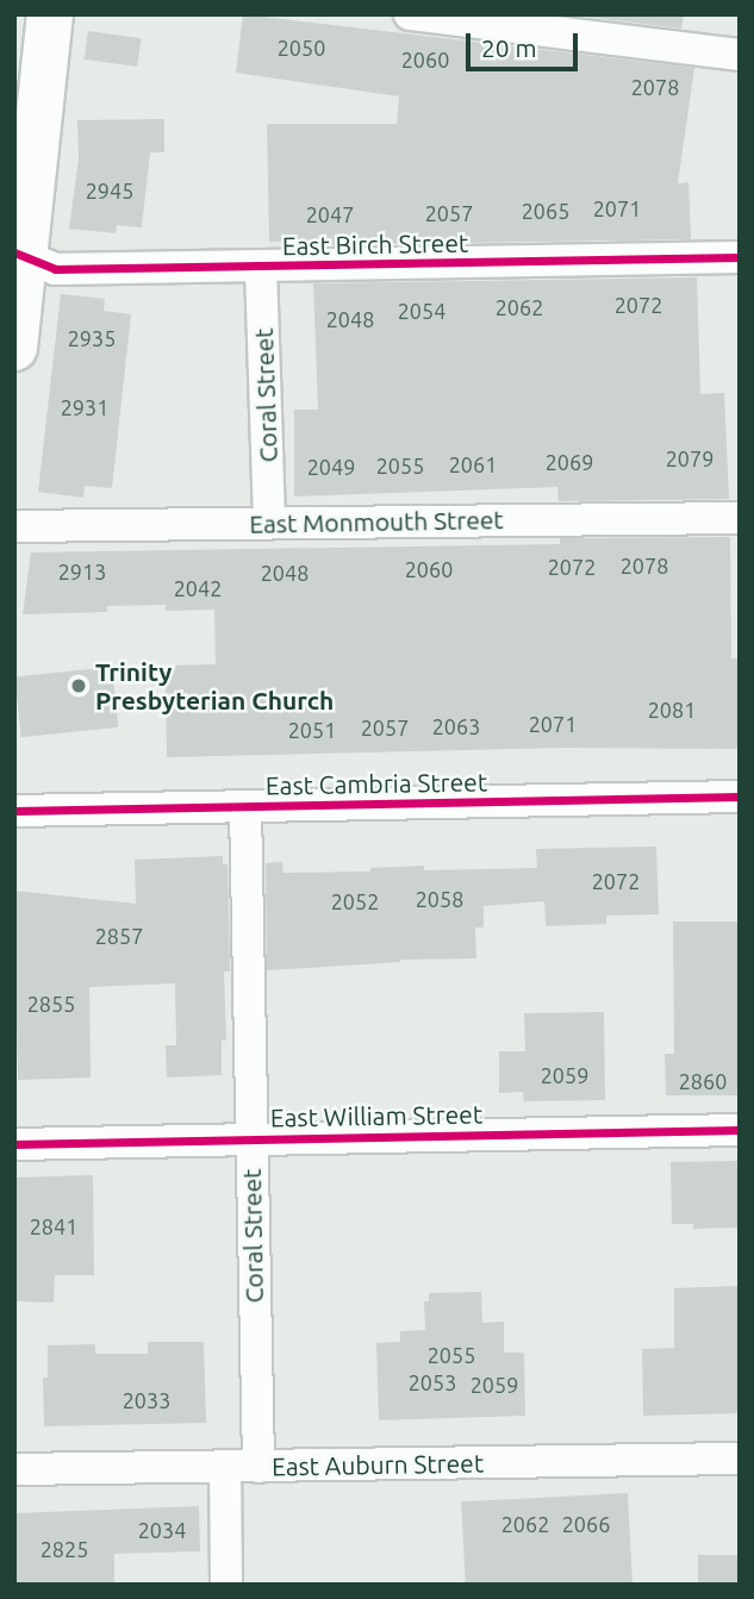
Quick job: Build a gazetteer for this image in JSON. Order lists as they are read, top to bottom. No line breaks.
{"streets":{"street":["East Birch Street","Coral Street","East Monmouth Street","East Cambria Street","East William Street","East Auburn Street"]},"crossings":[["East Birch Street","Coral Street"],["Coral Street","East Monmouth Street"],["Coral Street","East Cambria Street"],["Coral Street","East William Street"],["Coral Street","East Auburn Street"]],"places":["Trinity Presbyterian Church"],"house_numbers":["2050","2060","2078","2945","2071","2065","2057","2047","2072","2062","2054","2048","2935","2931","2079","2069","2061","2055","2049","2078","2072","2060","2913","2048","2042","2081","2071","2063","2057","2051","2072","2058","2052","2857","2855","2059","2860","2841","2055","2053","2059","2033","2062","2066","2034","2825"],"scale_bar":"20 m"}
